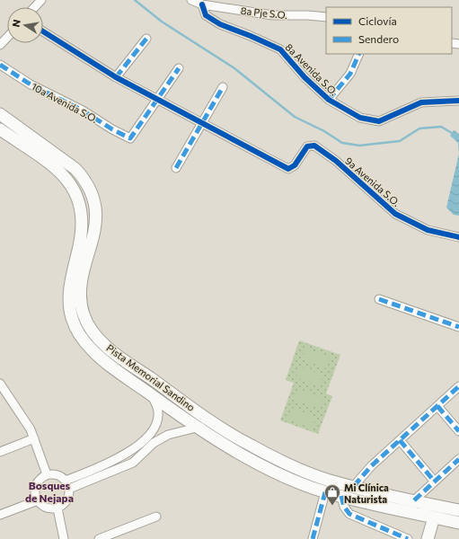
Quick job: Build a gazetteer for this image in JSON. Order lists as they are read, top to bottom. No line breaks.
{"streets":{"main road":["Pista Memorial Sandino"],"street":["8a Pje S.O.","8a Avenida S.O.","10a Avenida S.O.","9a Avenida S.O."]},"crossings":[["8a Pje S.O.","8a Avenida S.O."]],"districts":["Bosques de Nejapa"],"places":{"shop":["Mi Clínica Naturista"]},"legend":["Ciclovía","Sendero"],"north":"left"}
